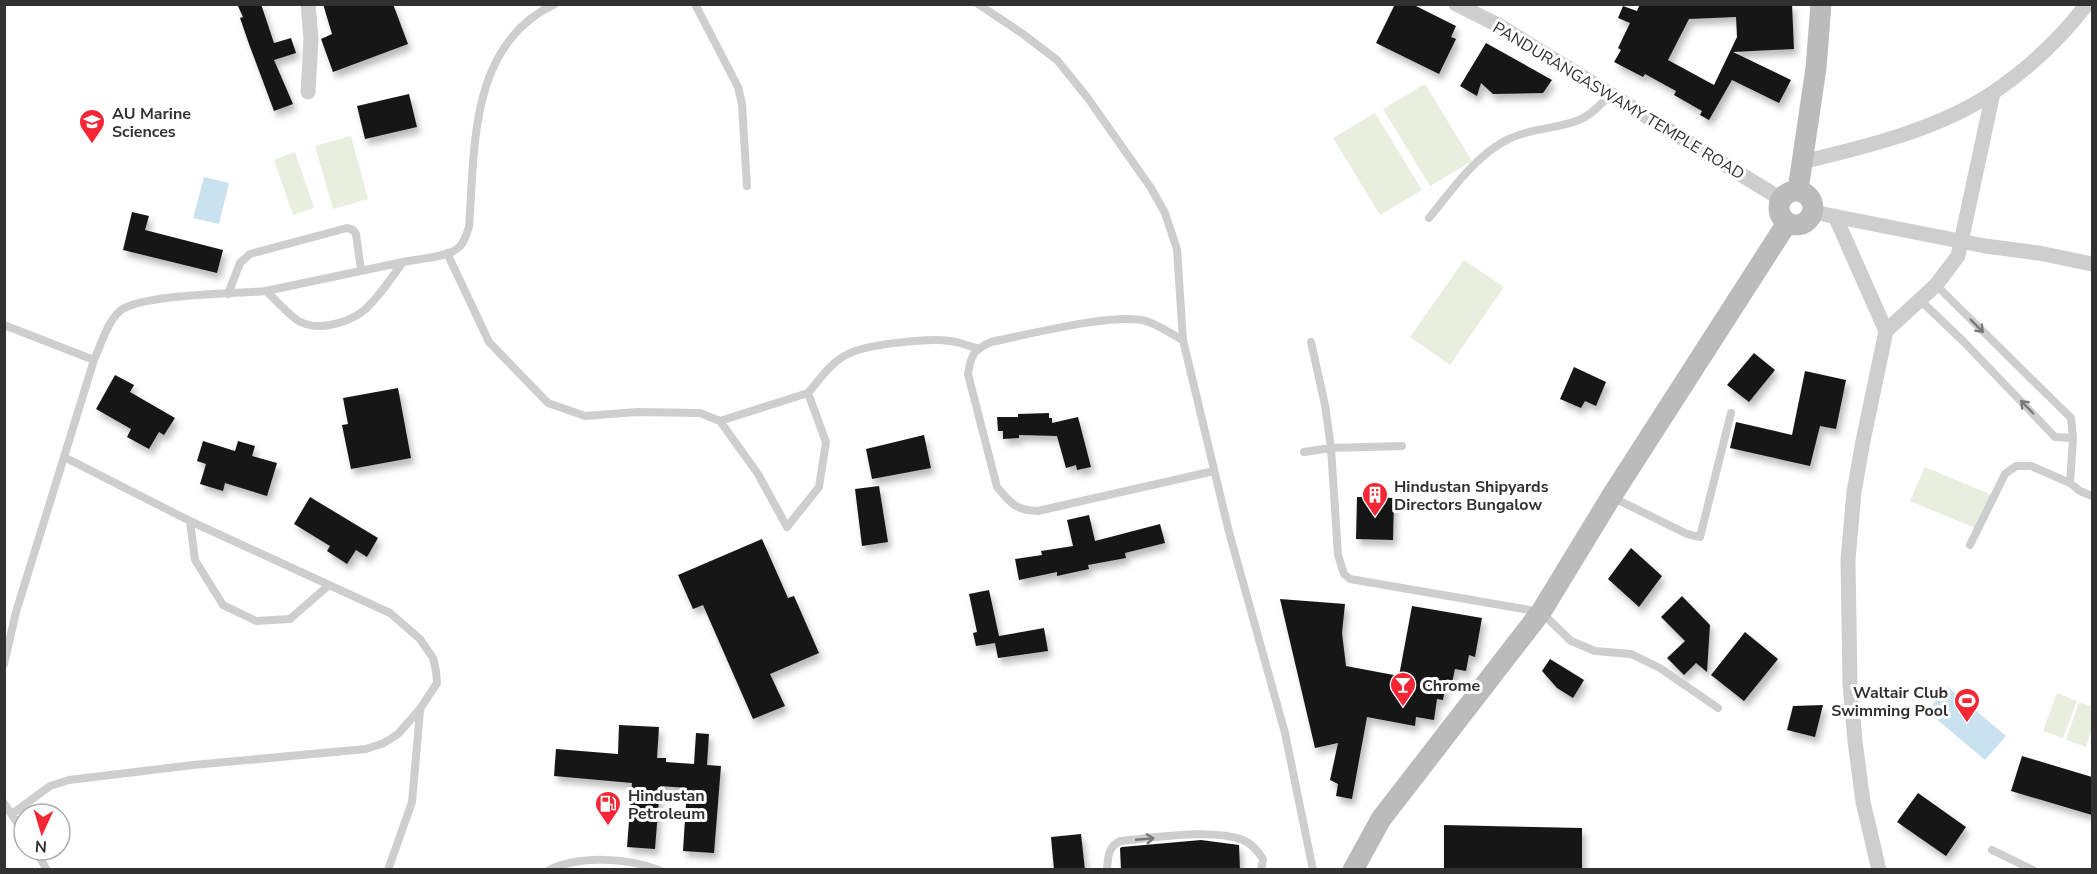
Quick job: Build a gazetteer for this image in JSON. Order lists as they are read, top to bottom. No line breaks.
{"streets":{"street":["PANDURANGASWAMY TEMPLE ROAD"]},"places":{"school or university":["AU Marine Sciences"],"building":["Hindustan Shipyards Directors Bungalow"],"bar":["Chrome"],"sports":["Waltair Club Swimming Pool"],"fuel station":["Hindustan Petroleum"]},"north":"bottom"}
